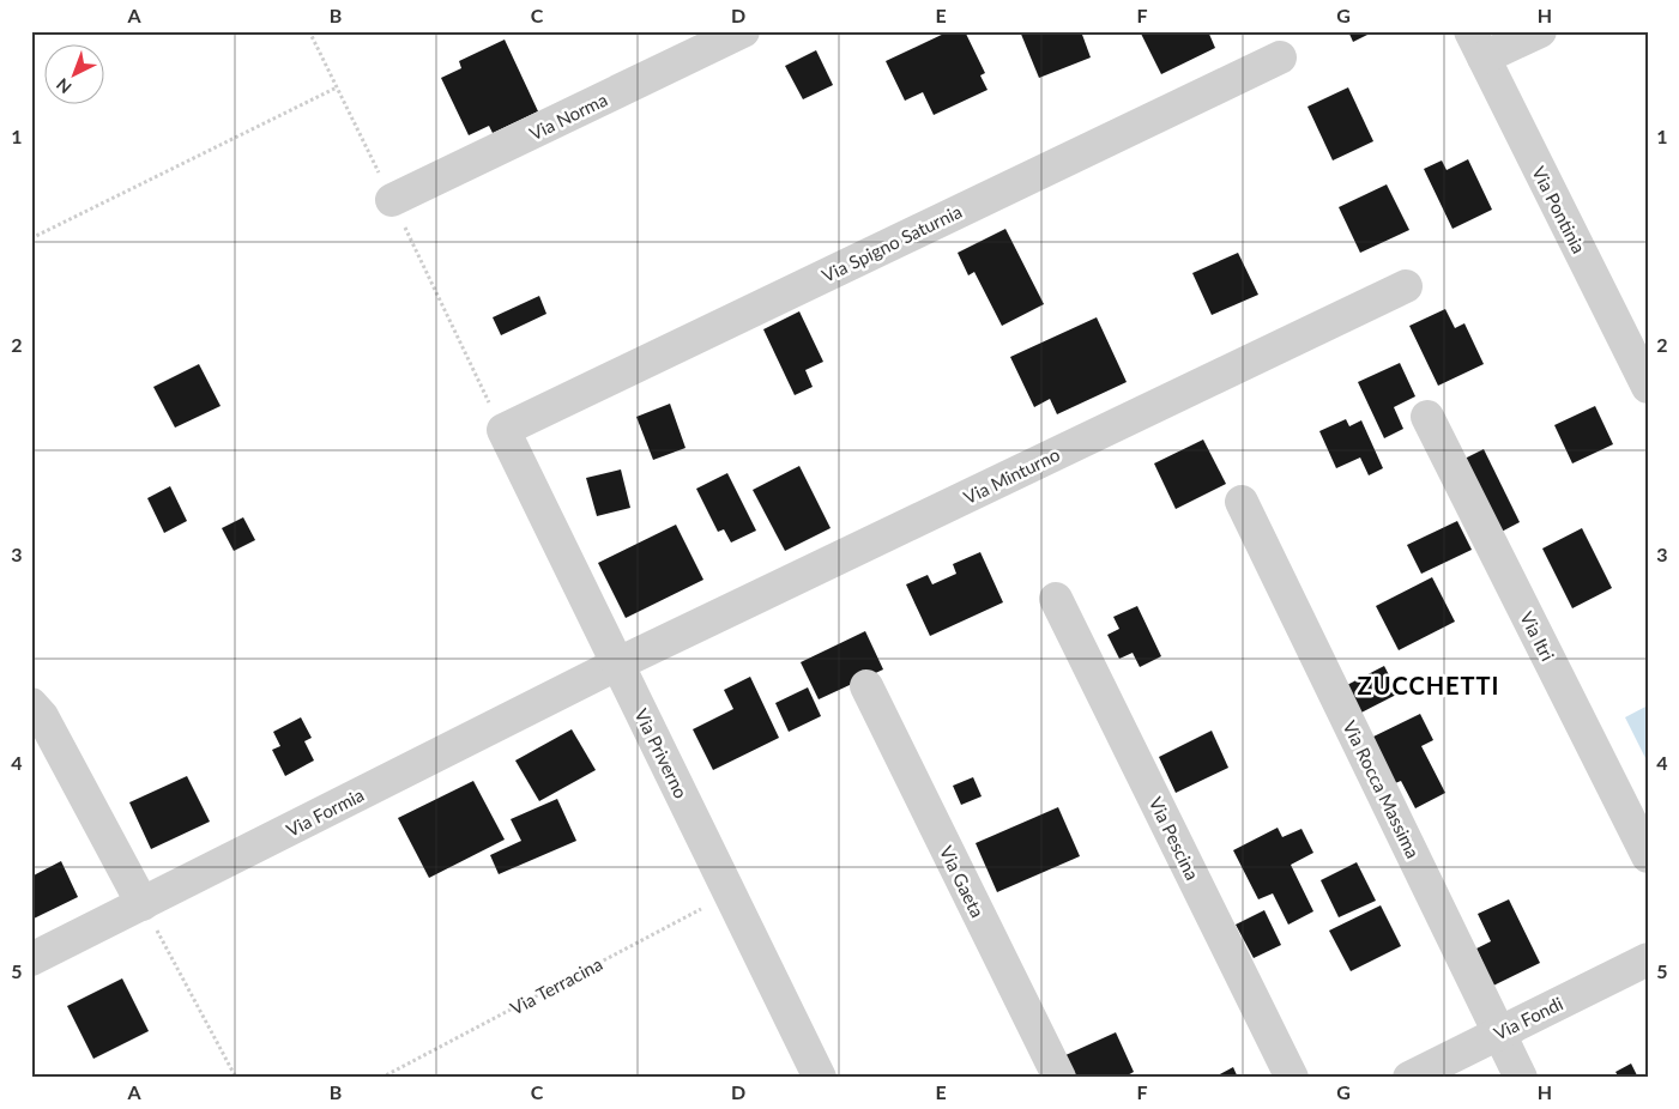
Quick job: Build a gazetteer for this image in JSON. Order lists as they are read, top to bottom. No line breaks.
{"streets":{"street":["Via Norma","Via Pontinia","Via Spigno Saturnia","Via Minturno","Via Itri","Via Priverno","Via Rocca Massima","Via Formia","Via Pescina","Via Gaeta","Via Fondi"],"path":["Via Terracina"]},"crossings":[["Via Spigno Saturnia","Via Priverno"],["Via Minturno","Via Priverno"],["Via Minturno","Via Formia"],["Via Priverno","Via Formia"],["Via Priverno","Via Terracina"],["Via Rocca Massima","Via Fondi"]],"districts":["ZUCCHETTI"],"north":"bottom left","grid":{"columns":["A","B","C","D","E","F","G","H"],"rows":["1","2","3","4","5"]}}
